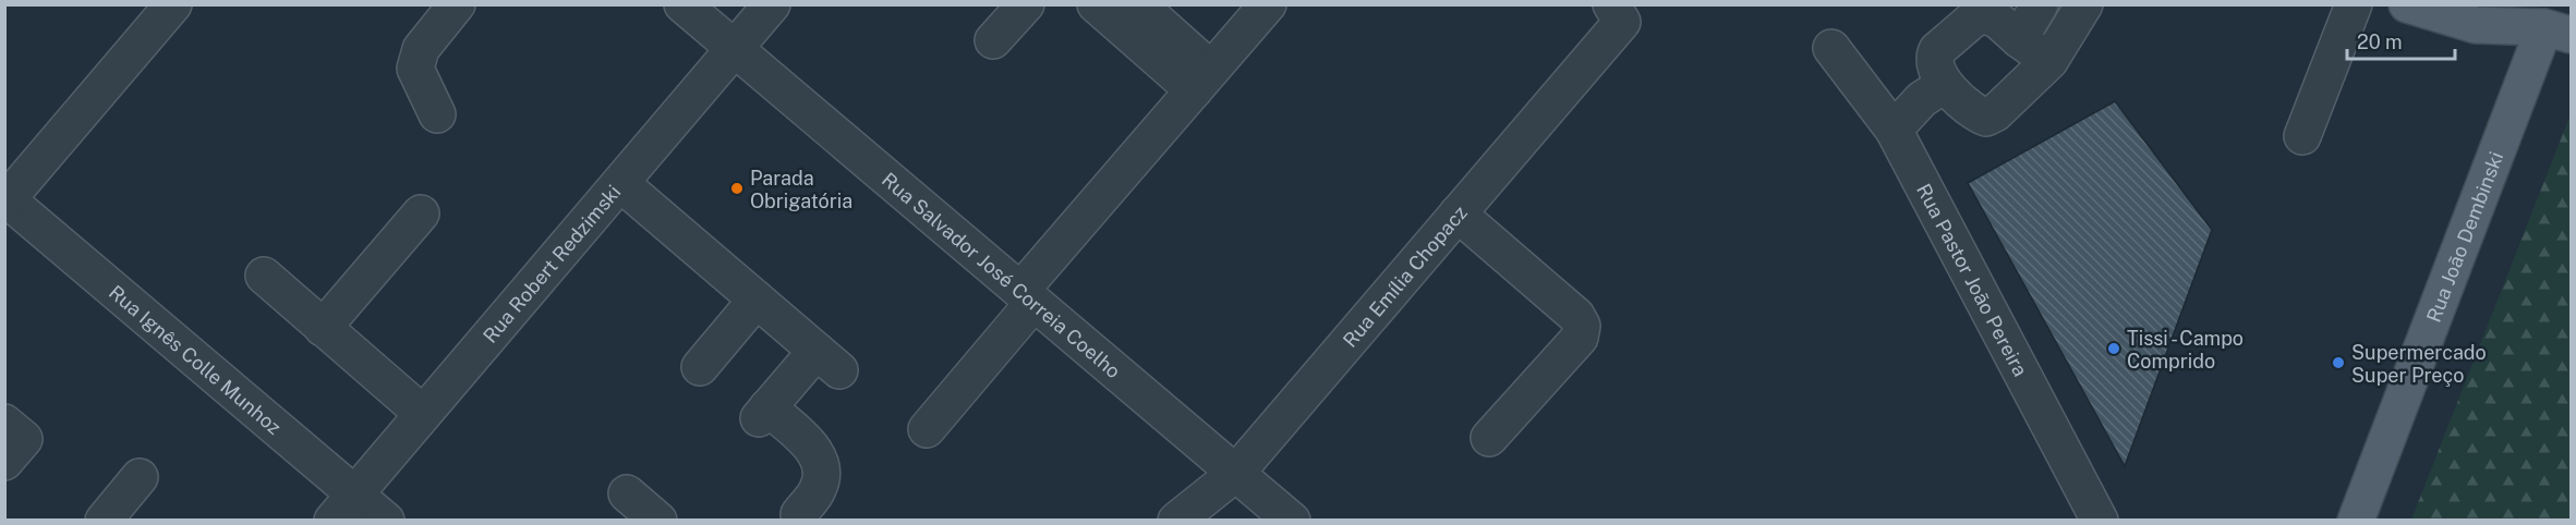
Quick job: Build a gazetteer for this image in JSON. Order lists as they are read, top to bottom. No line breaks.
{"streets":{"main road":["Rua João Dembinski"],"street":["Rua Robert Redzimski","Rua Salvador José Correia Coelho","Rua Emília Chopacz","Rua Pastor João Pereira","Rua Ignês Colle Munhoz"]},"crossings":[["Rua Robert Redzimski","Rua Salvador José Correia Coelho"],["Rua Robert Redzimski","Rua Ignês Colle Munhoz"],["Rua Salvador José Correia Coelho","Rua Emília Chopacz"]],"places":["Parada Obrigatória","Tissi - Campo Comprido","Supermercado Super Preço"],"scale_bar":"20 m"}
